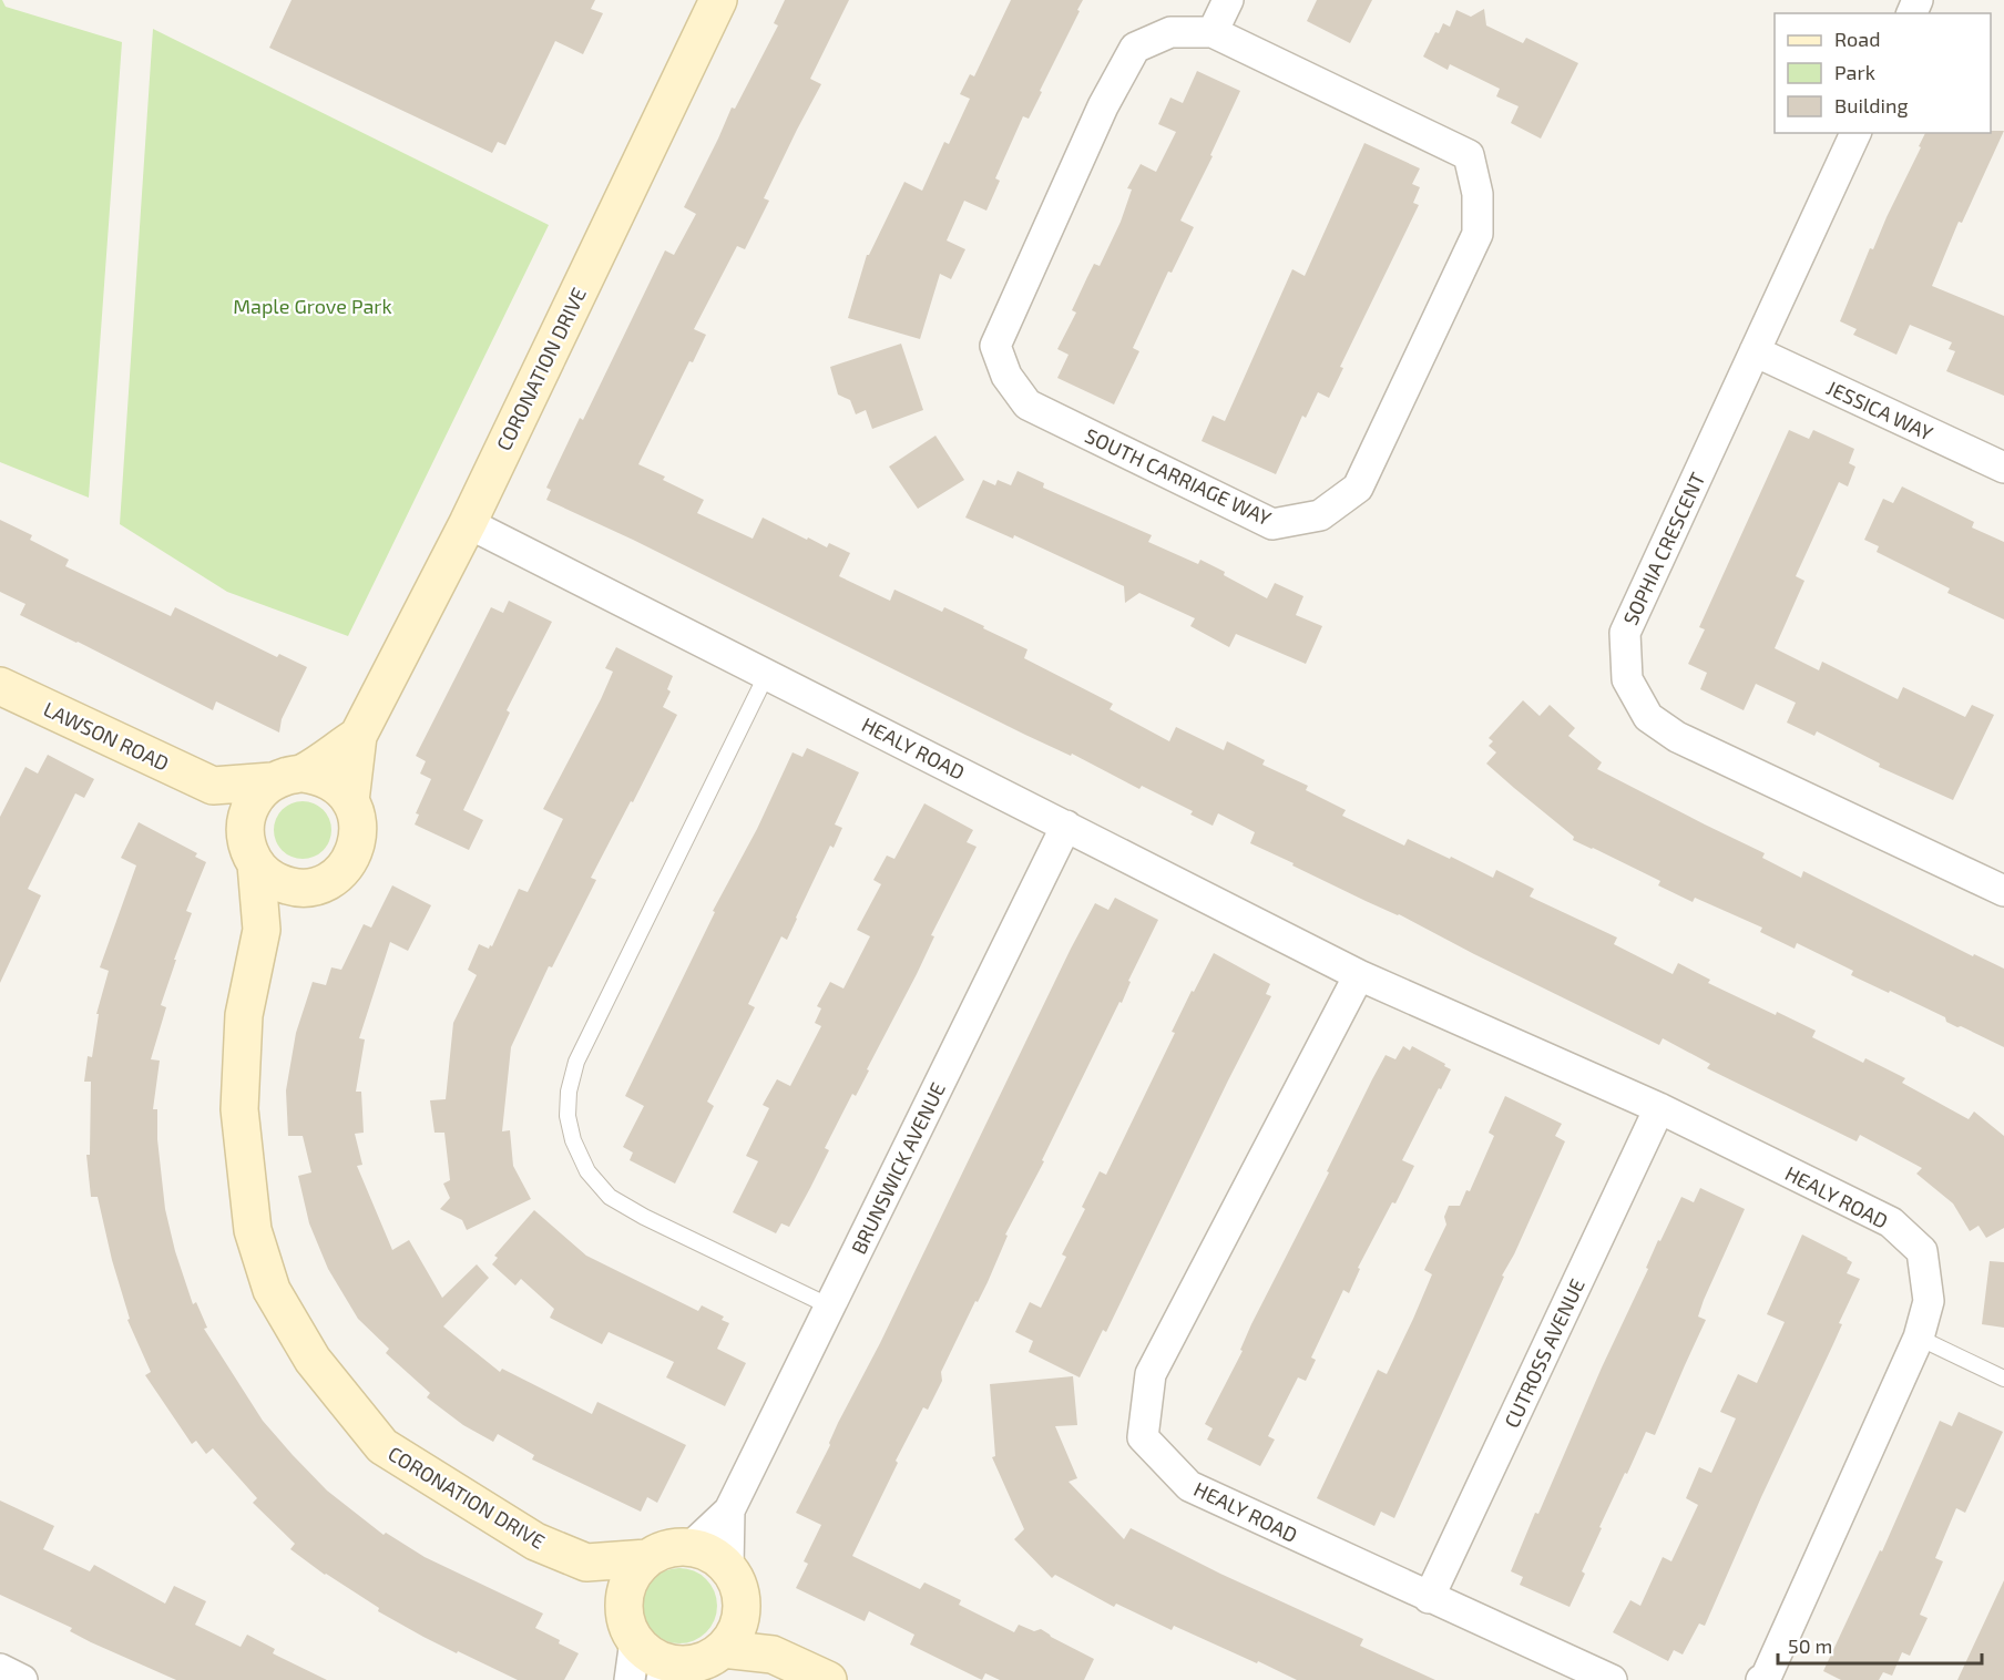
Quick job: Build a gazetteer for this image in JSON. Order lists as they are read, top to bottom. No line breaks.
{"streets":{"street":["CORONATION DRIVE","JESSICA WAY","SOUTH CARRIAGE WAY","SOPHIA CRESCENT","LAWSON ROAD","HEALY ROAD","BRUNSWICK AVENUE","CUTROSS AVENUE"]},"crossings":[["CORONATION DRIVE","LAWSON ROAD"],["CORONATION DRIVE","HEALY ROAD"],["CORONATION DRIVE","BRUNSWICK AVENUE"],["JESSICA WAY","SOPHIA CRESCENT"],["HEALY ROAD","BRUNSWICK AVENUE"],["HEALY ROAD","CUTROSS AVENUE"]],"parks":["Maple Grove Park"],"legend":["Road","Park","Building"],"scale_bar":"50 m"}
